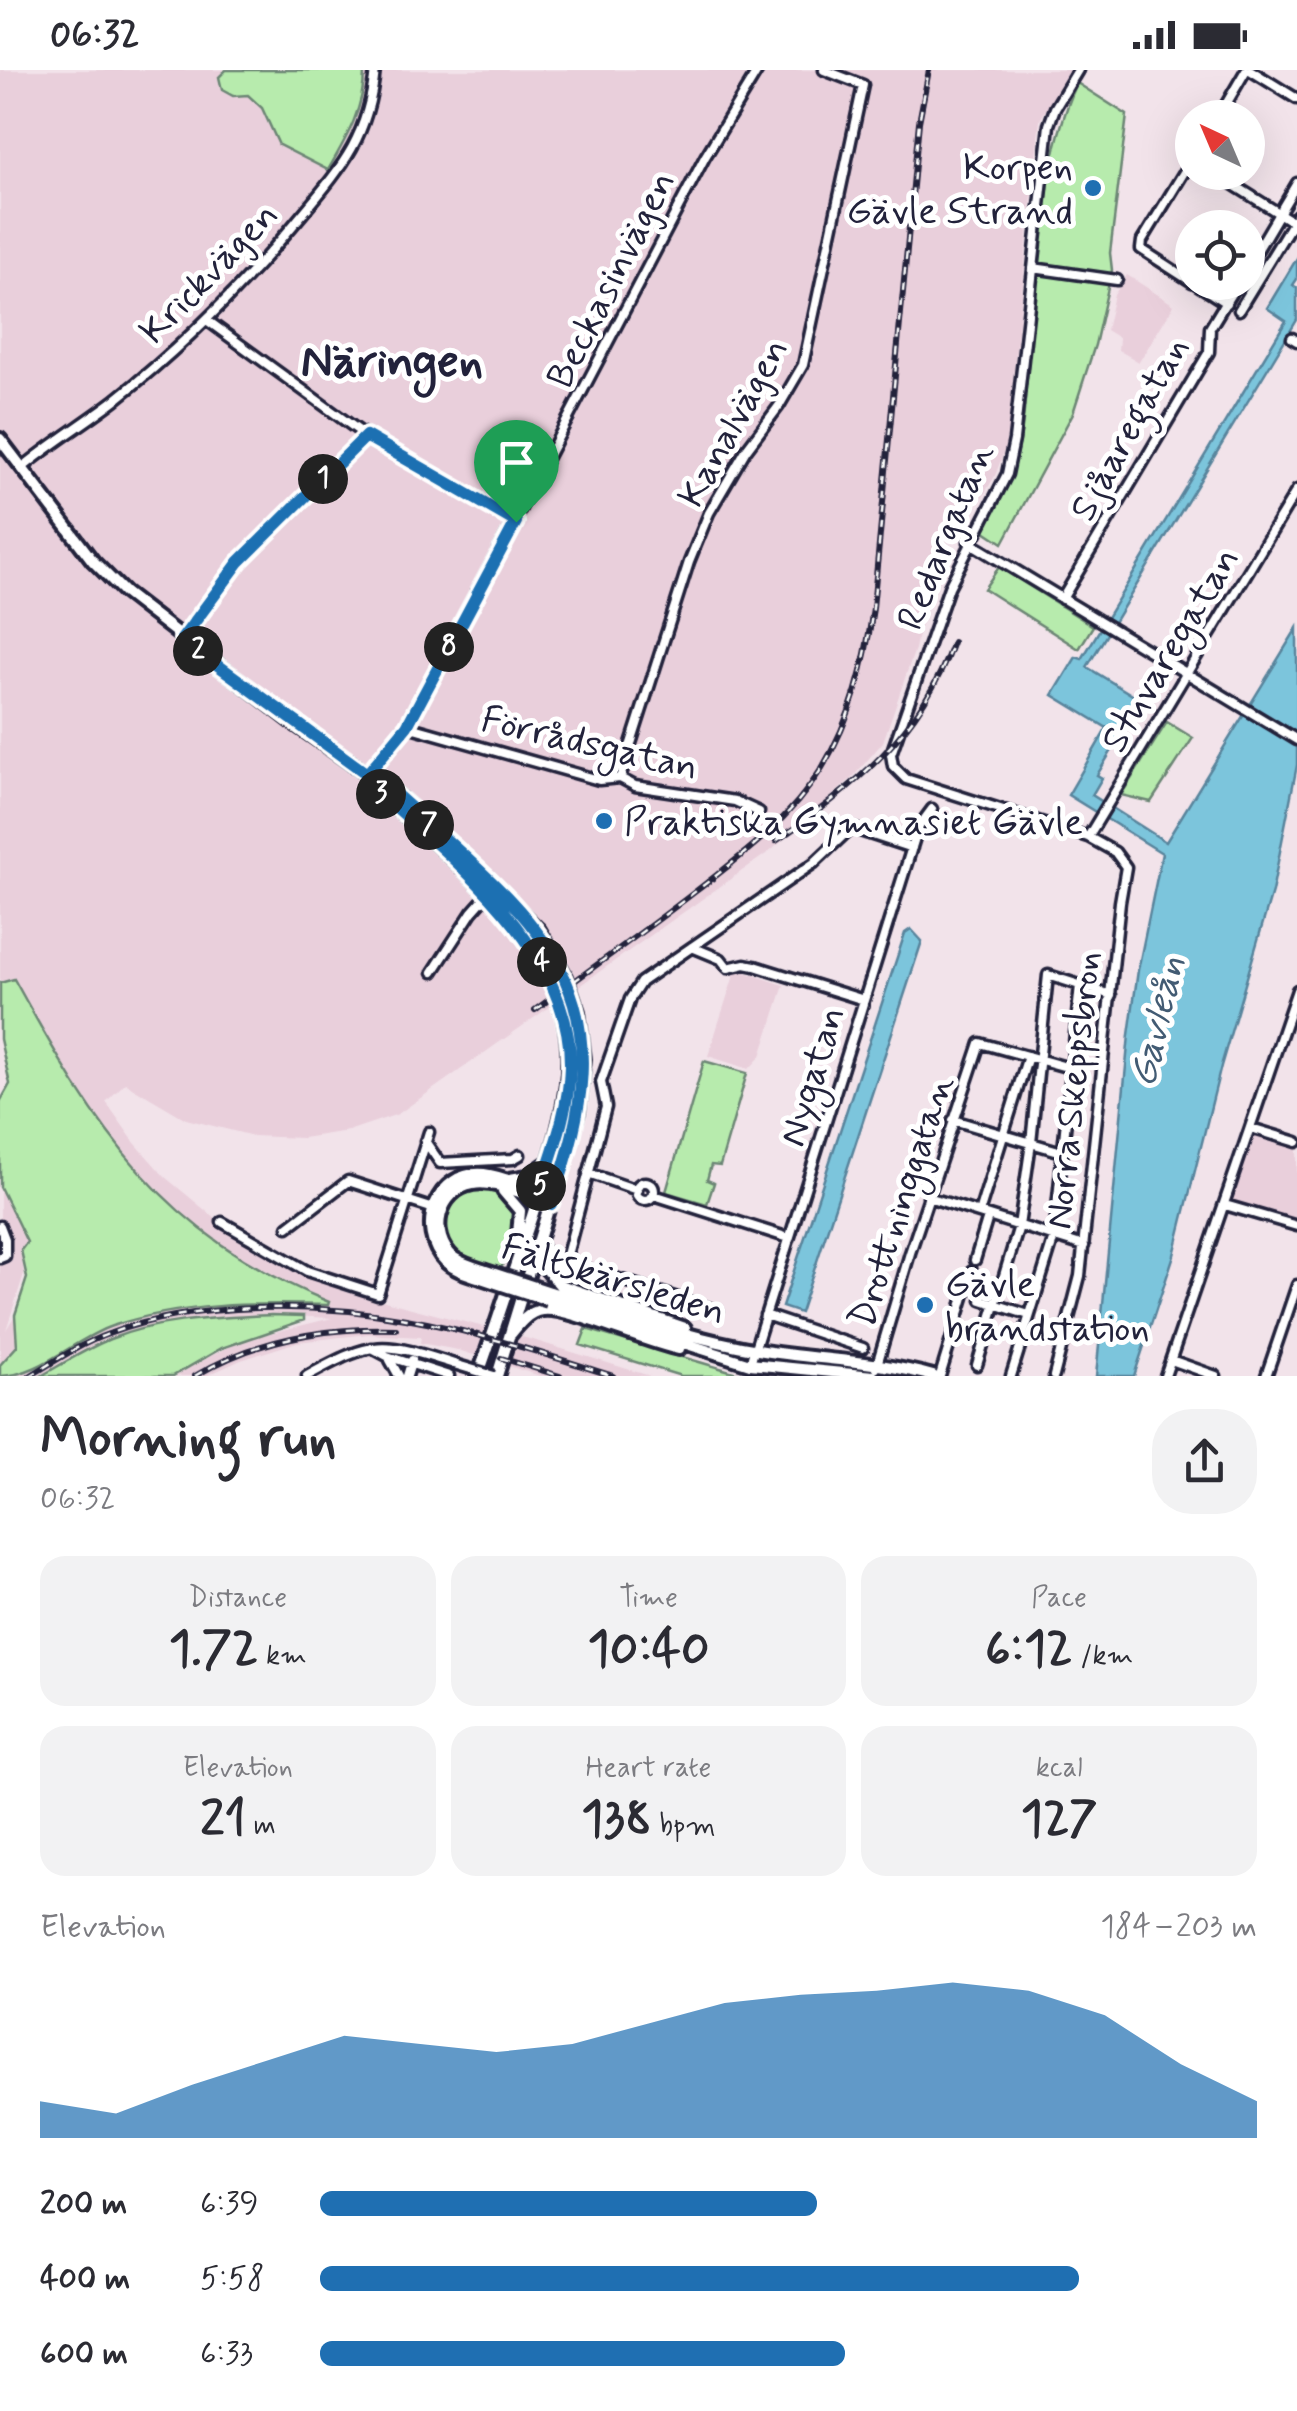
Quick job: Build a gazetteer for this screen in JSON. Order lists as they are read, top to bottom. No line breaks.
{"streets":{"main road":["Fältskärsleden"],"street":["Krickvägen","Beckasinvägen","Kanalvägen","Sjåaregatan","Redargatan","Stuvaregatan","Förrådsgatan","Nygatan","Norra Skeppsbron","Drottninggatan"]},"crossings":[["Beckasinvägen","Förrådsgatan"],["Kanalvägen","Förrådsgatan"],["Redargatan","Stuvaregatan"],["Redargatan","Norra Skeppsbron"],["Nygatan","Fältskärsleden"],["Drottninggatan","Fältskärsleden"]],"districts":["Näringen"],"water":["Gavleån"],"places":["Korpen Gävle Strand","Praktiska Gymnasiet Gävle","Gävle brandstation"],"north":"top left","page":{"status":"06:32","pins":["1","8","2","3","7","4","5"],"heading":["Morning run","06:32"],"stats":[["Distance","1.72 km"],["Time","10:40"],["Pace","6:12 /km"],["Elevation","21 m"],["Heart rate","138 bpm"],["kcal","127"]],"chart":["Elevation","184–203 m"],"list":[{"name":"200 m","note":"6:39"},{"name":"400 m","note":"5:58"},{"name":"600 m","note":"6:33"}]}}
